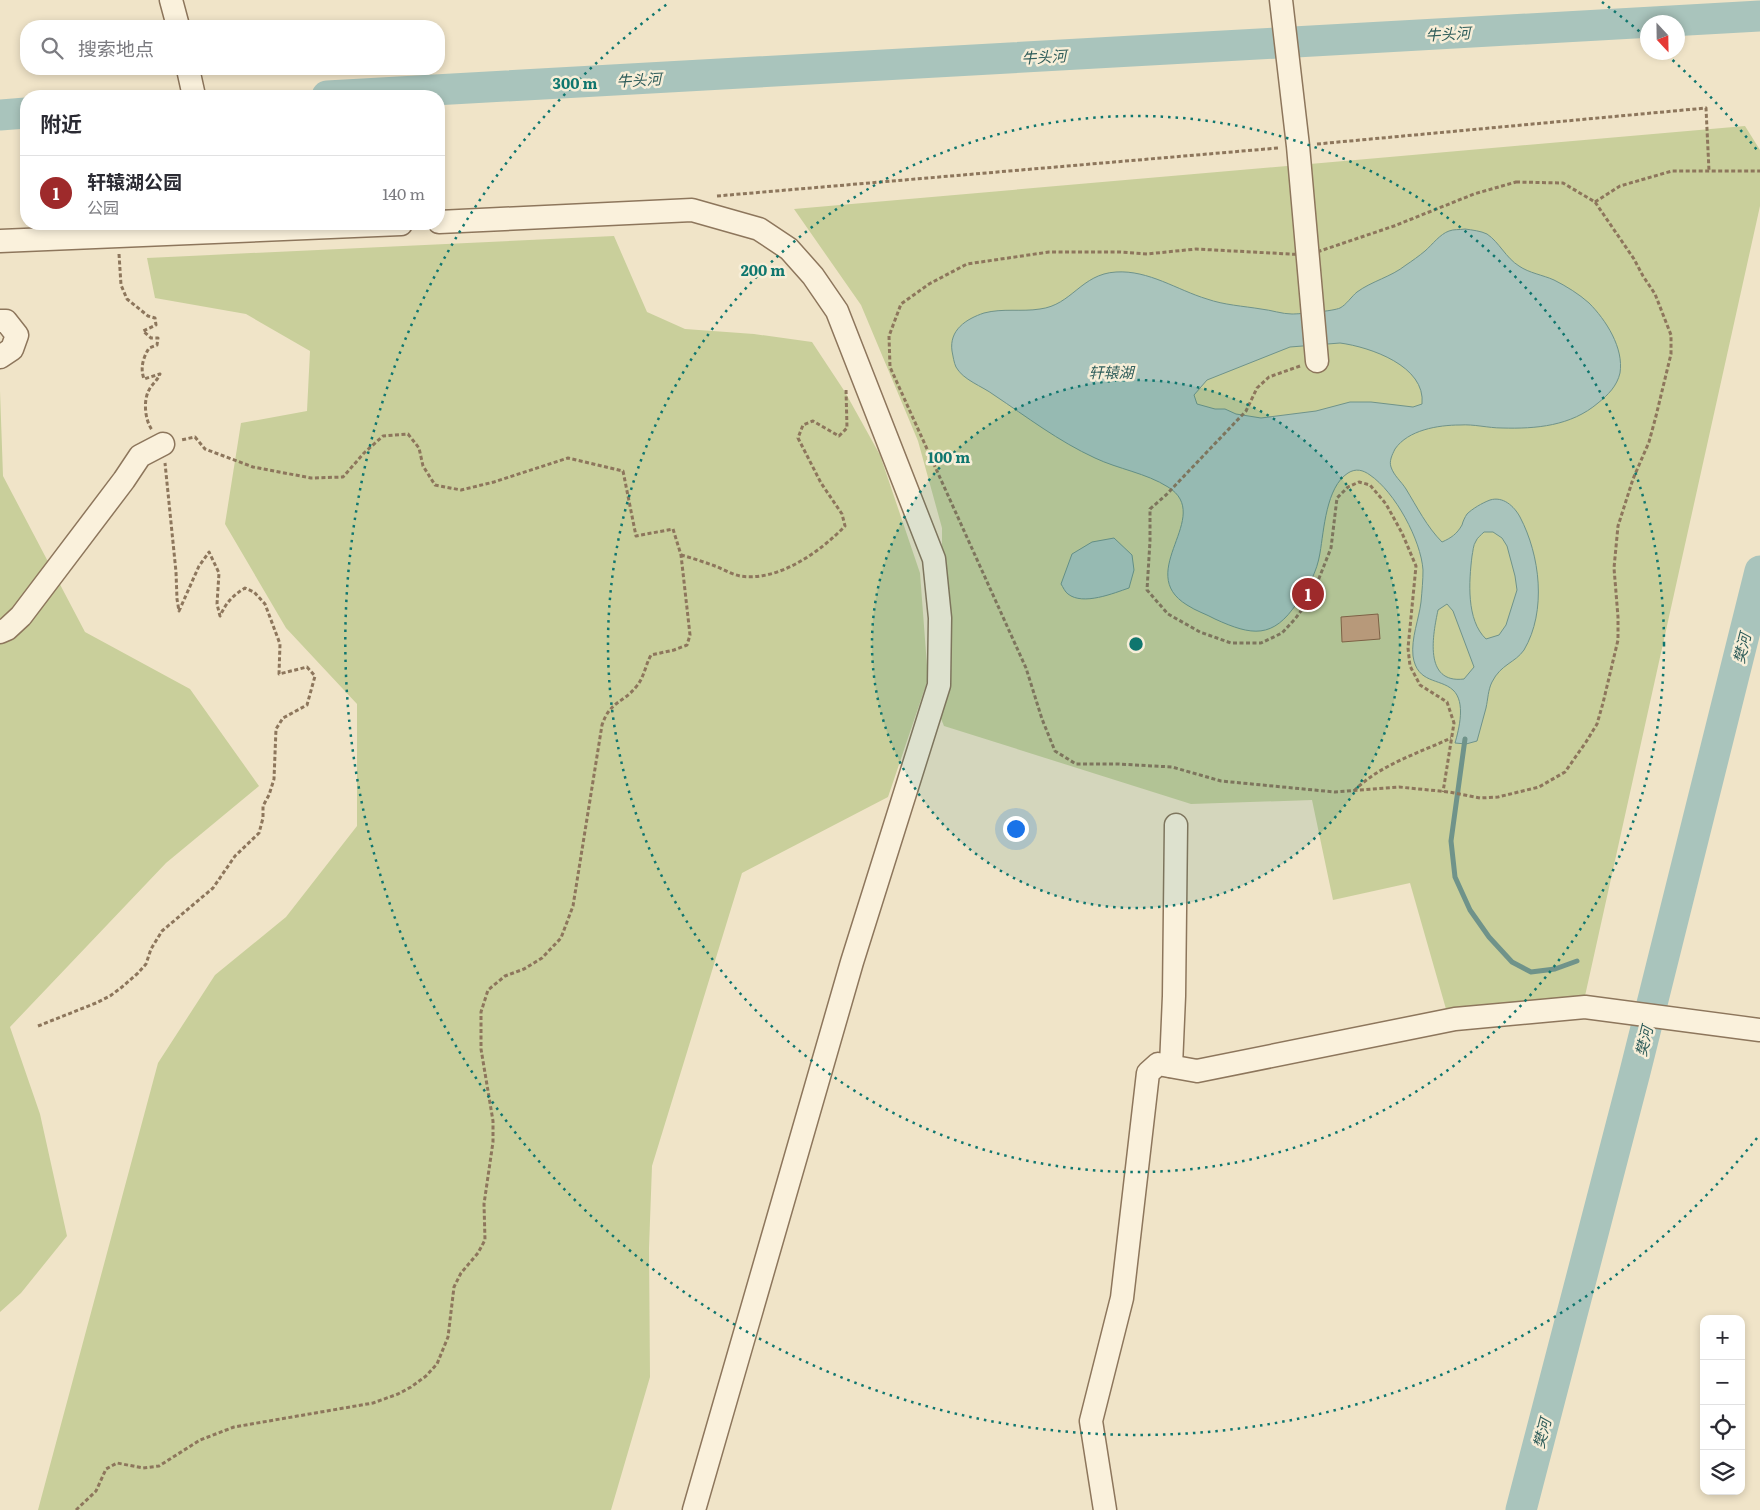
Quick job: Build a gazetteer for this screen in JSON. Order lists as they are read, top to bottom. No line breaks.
{"water":["牛头河","轩辕湖","樊河"],"north":"bottom","page":{"search":"搜索地点","heading":"附近","list":[{"mark":"1","name":"轩辕湖公园","note":"公园","value":"140 m"}],"pins":"1","map_buttons":["+","−"]},"rings":["300 m","200 m","100 m"]}
